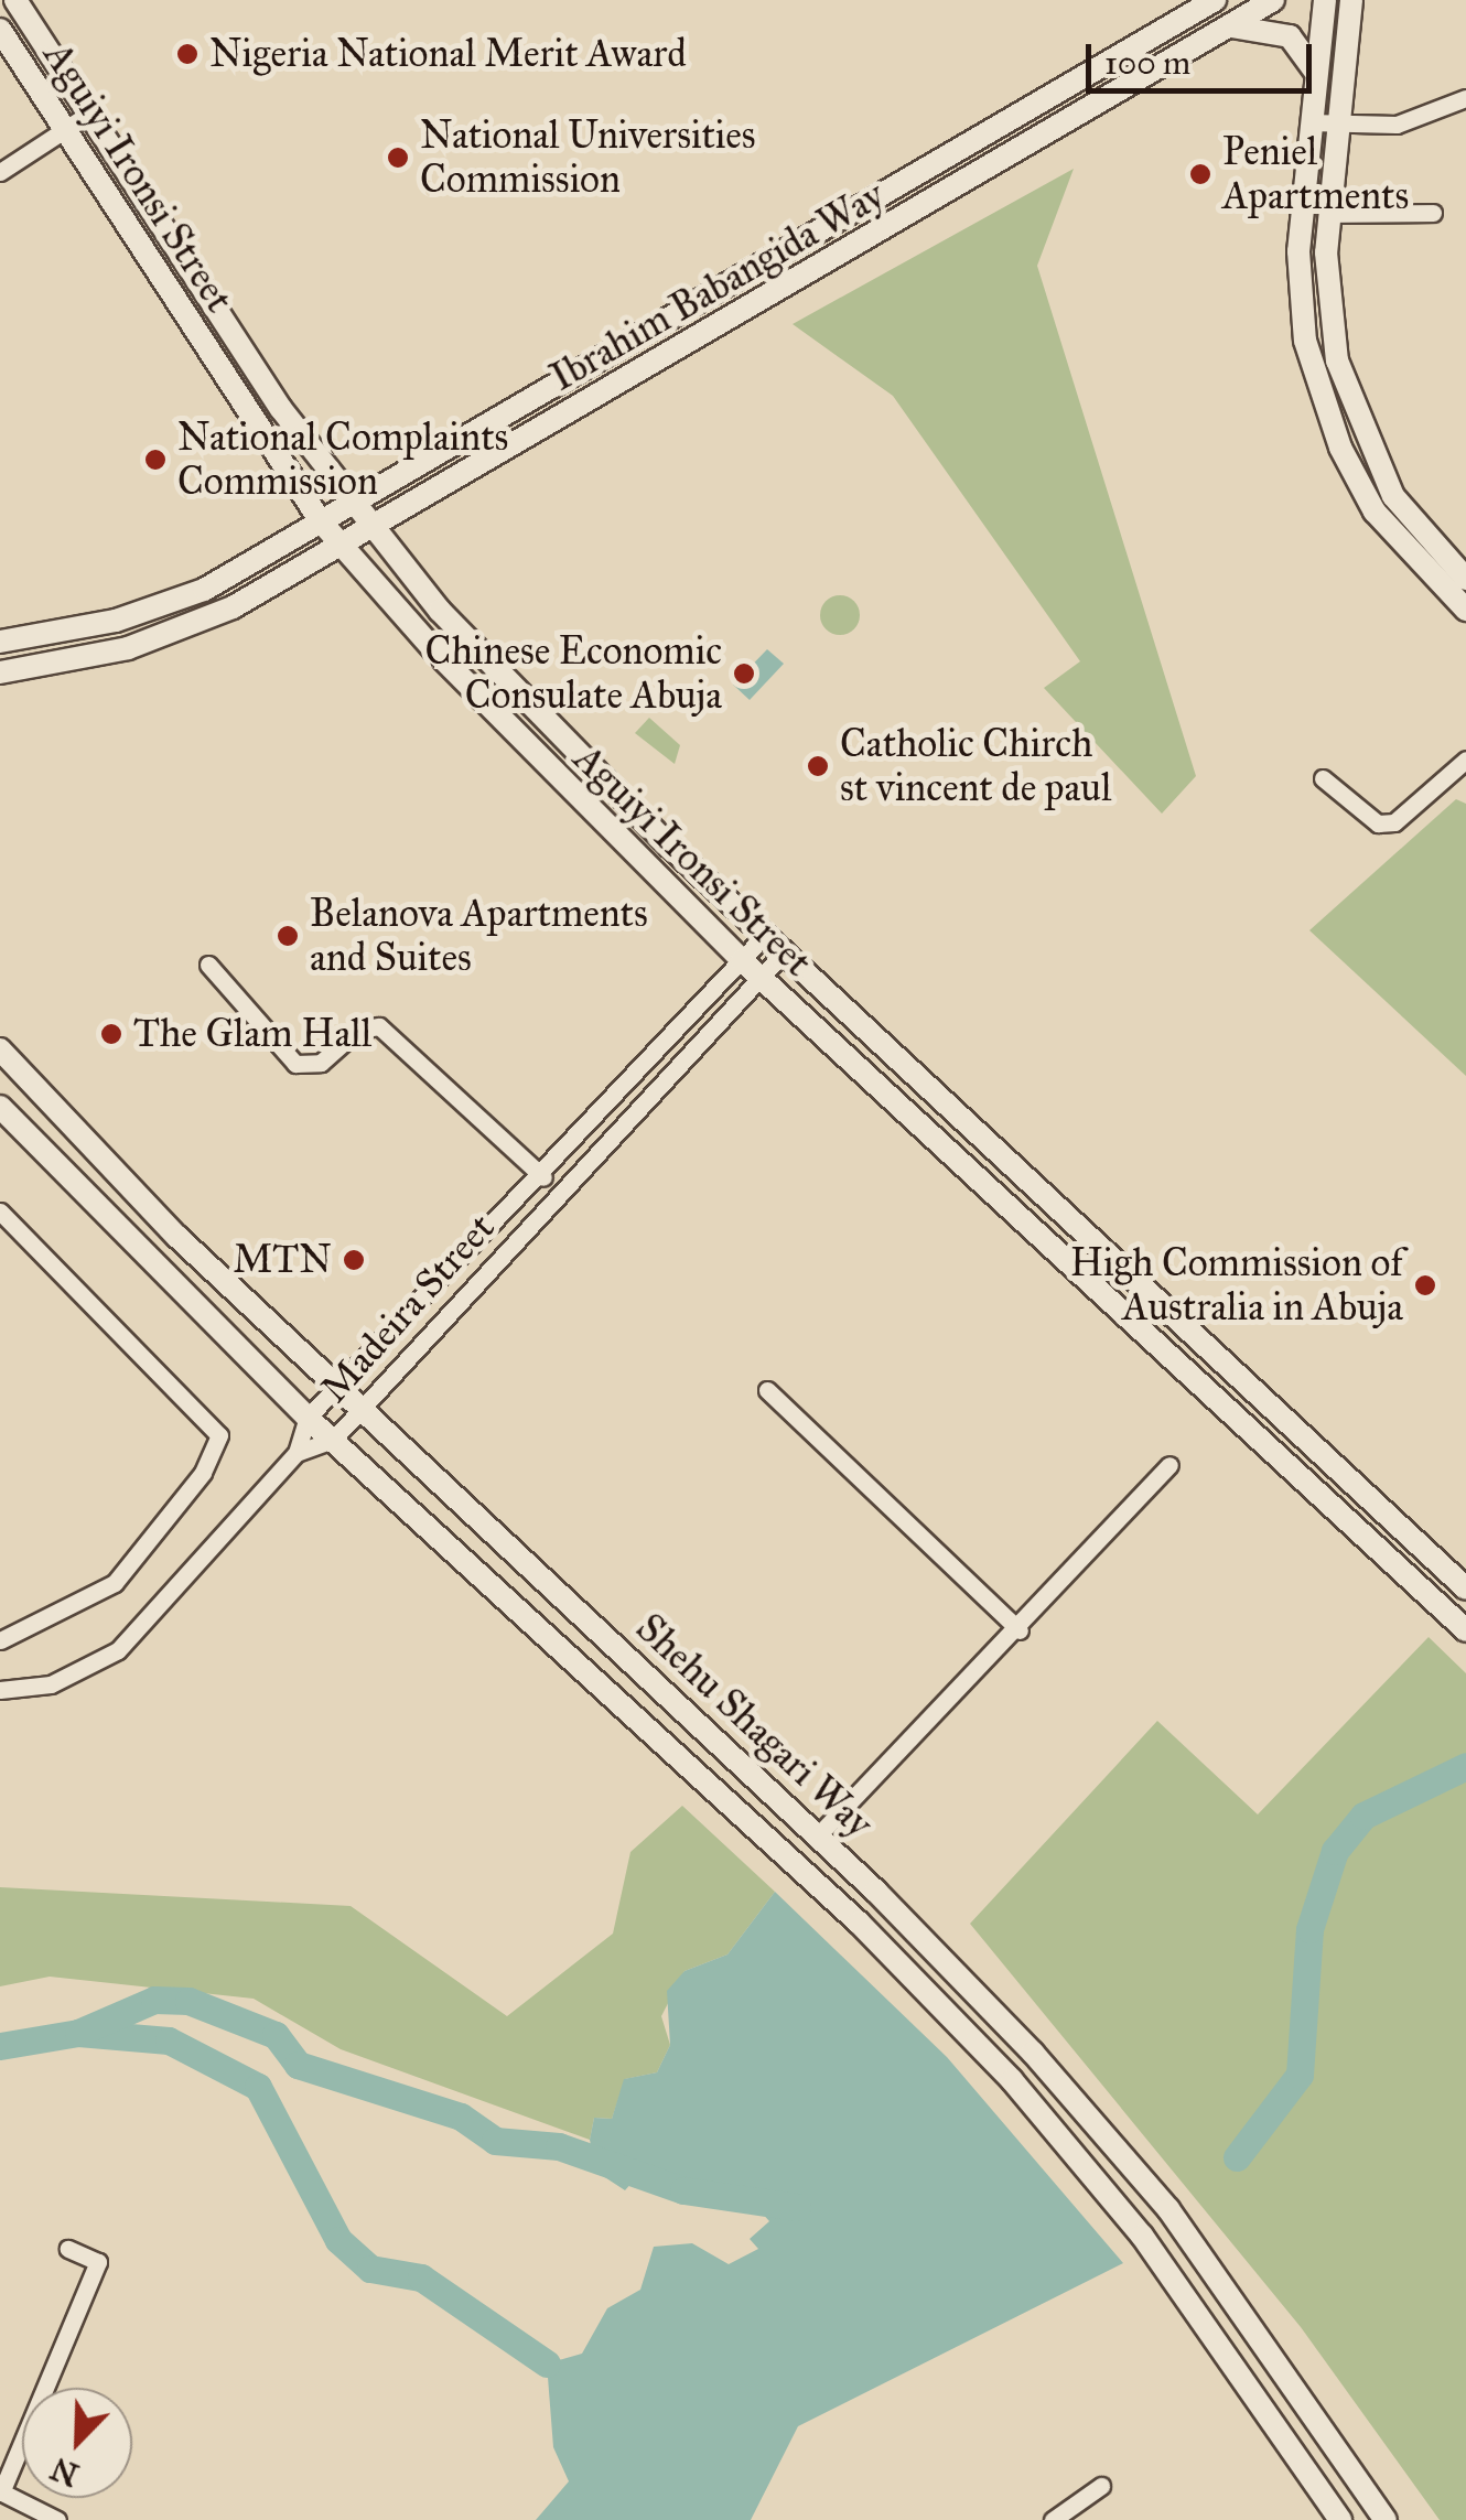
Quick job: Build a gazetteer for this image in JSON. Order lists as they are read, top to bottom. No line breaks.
{"streets":{"main road":["Aguiyi Ironsi Street","Ibrahim Babangida Way","Shehu Shagari Way"],"street":["Madeira Street"]},"crossings":[["Aguiyi Ironsi Street","Ibrahim Babangida Way"],["Aguiyi Ironsi Street","Madeira Street"],["Madeira Street","Shehu Shagari Way"]],"places":["Nigeria National Merit Award","National Universities Commission","Peniel Apartments","National Complaints Commission","Chinese Economic Consulate Abuja","Catholic Chirch st vincent de paul","Belanova Apartments and Suites","The Glam Hall","MTN","High Commission of Australia in Abuja"],"scale_bar":"100 m","north":"bottom left"}
